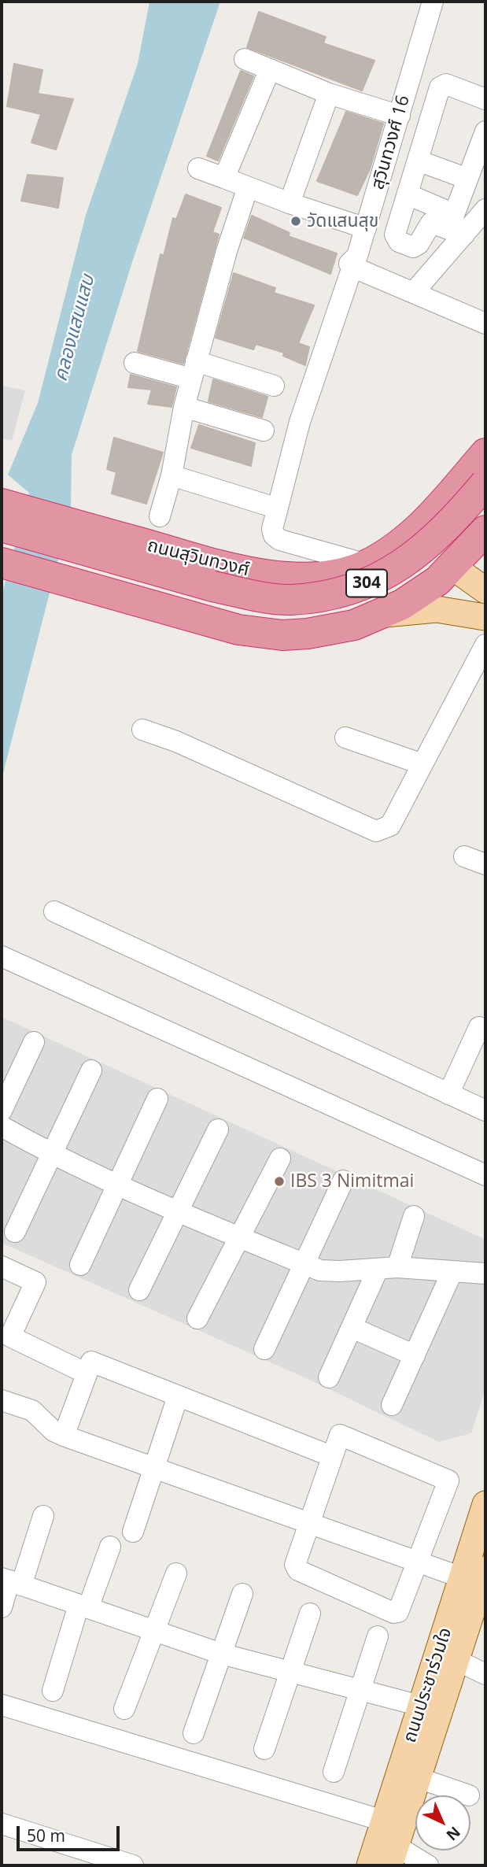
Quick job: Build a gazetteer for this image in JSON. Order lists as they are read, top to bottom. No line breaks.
{"streets":{"highway":["ถนนสุวินทวงศ์","304"],"main road":["ถนนประชาร่วมใจ"],"street":["สุวินทวงศ์ 16"]},"water":["คลองแสนแสบ"],"places":["วัดแสนสุข","IBS 3 Nimitmai"],"scale_bar":"50 m","north":"bottom right"}
